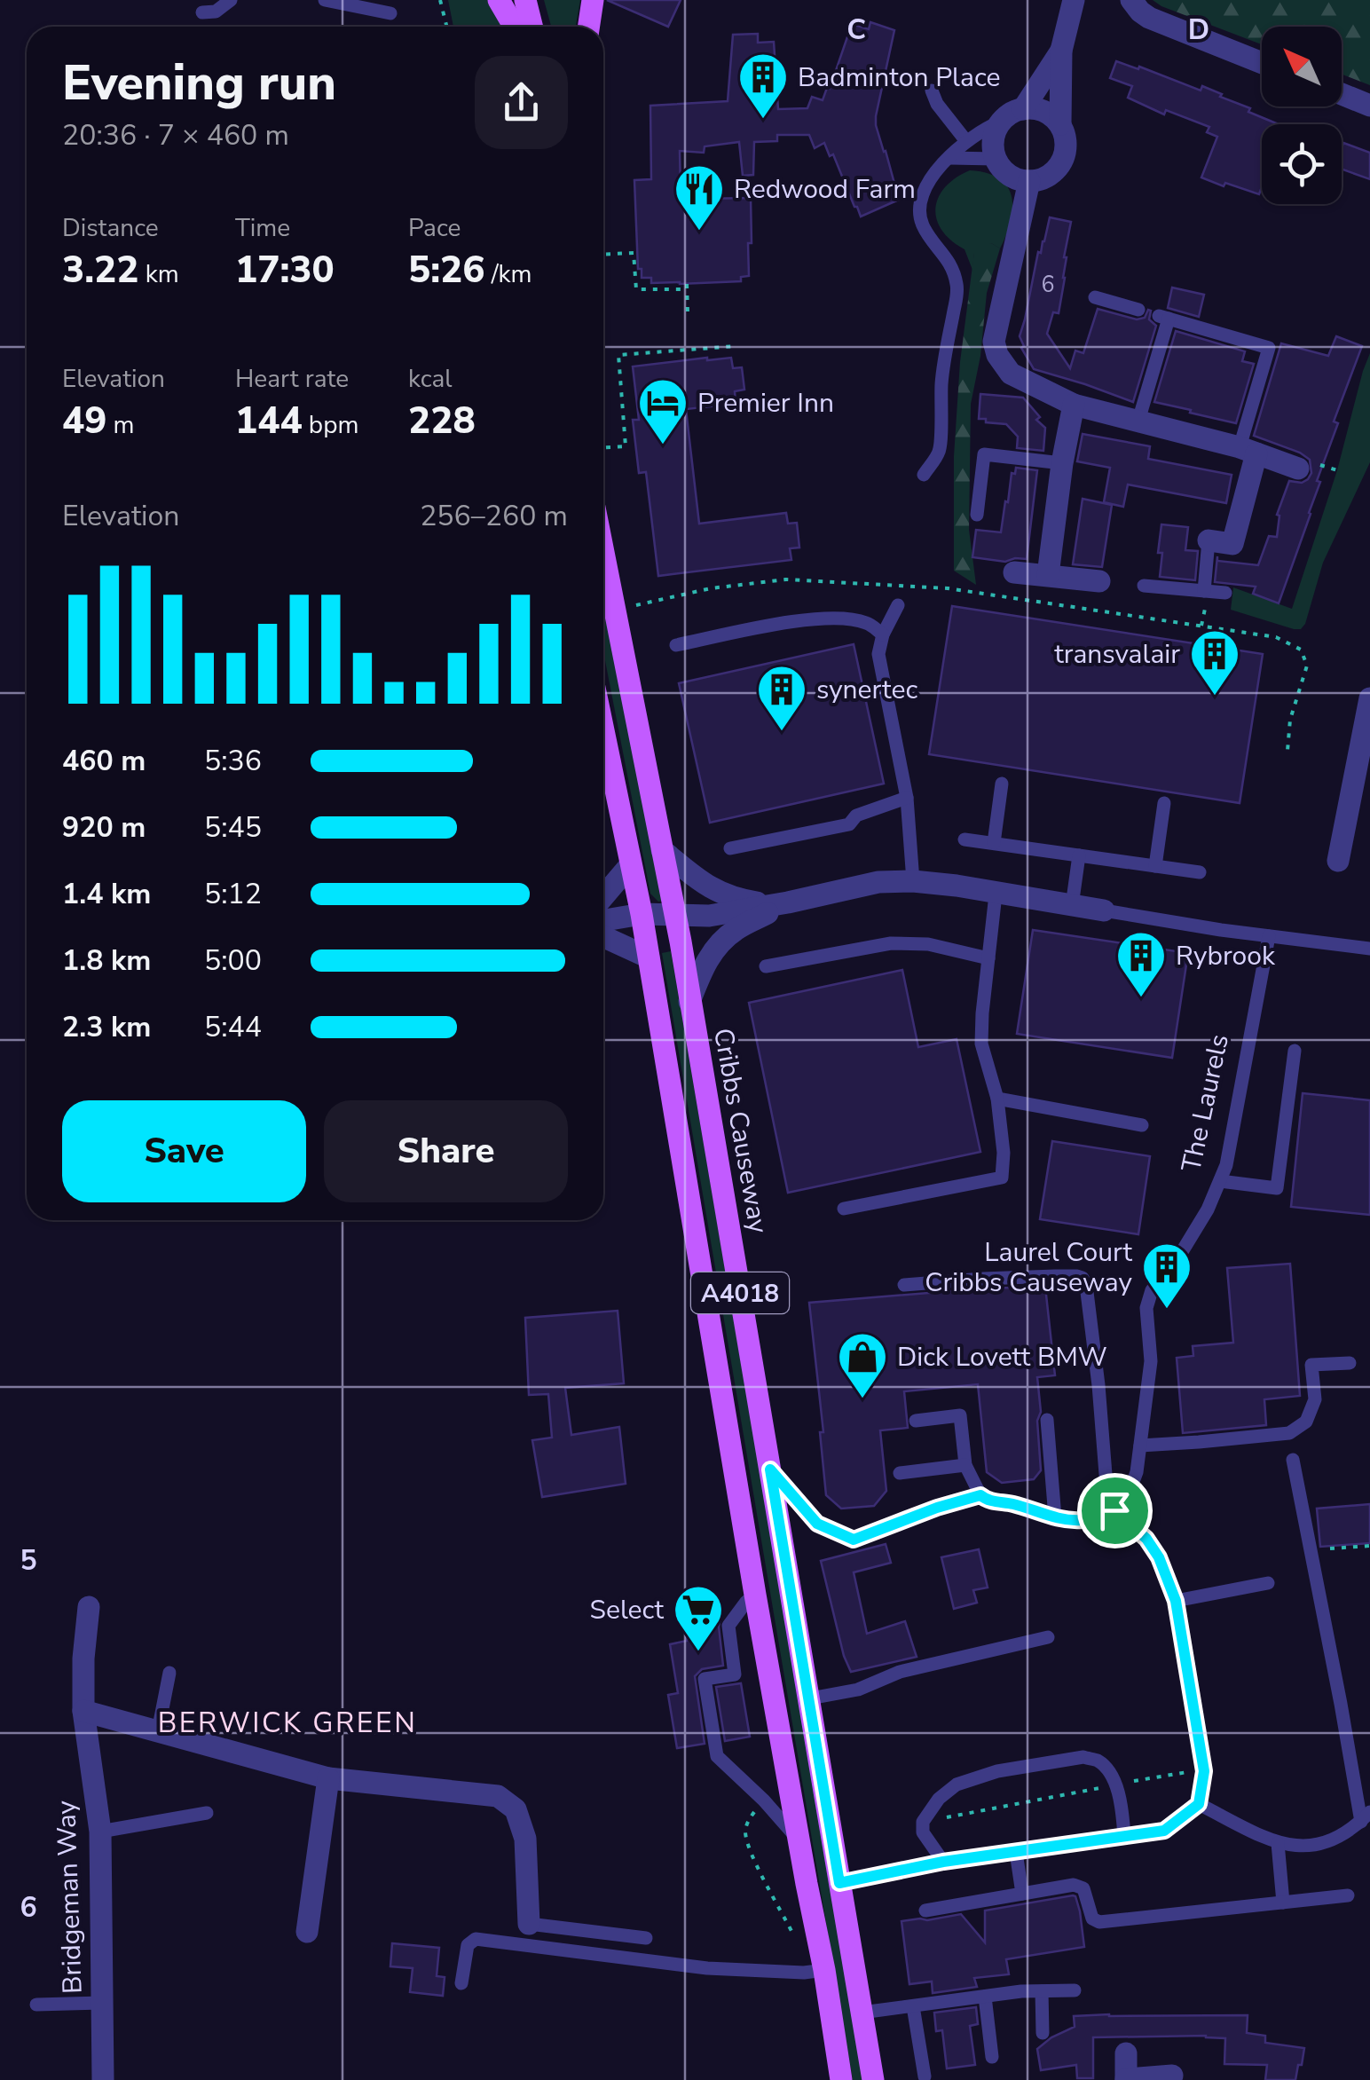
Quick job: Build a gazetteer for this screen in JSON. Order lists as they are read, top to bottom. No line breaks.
{"streets":{"main road":["Cribbs Causeway","A4018"],"street":["Bridgeman Way"],"lane":["The Laurels"]},"districts":["BERWICK GREEN"],"places":{"building":["Badminton Place","transvalair","synertec","Rybrook","Laurel Court Cribbs Causeway"],"restaurant":["Redwood Farm"],"hotel":["Premier Inn"],"shop":["Dick Lovett BMW"],"supermarket":["Select"]},"house_numbers":["6"],"north":"top left","page":{"heading":["Evening run","20:36 · 7 × 460 m"],"stats":[["Distance","3.22 km"],["Time","17:30"],["Pace","5:26 /km"],["Elevation","49 m"],["Heart rate","144 bpm"],["kcal","228"]],"chart":["Elevation","256–260 m"],"list":[{"name":"460 m","note":"5:36"},{"name":"920 m","note":"5:45"},{"name":"1.4 km","note":"5:12"},{"name":"1.8 km","note":"5:00"},{"name":"2.3 km","note":"5:44"}],"buttons":["Save","Share"]},"grid":{"columns":["C","D"],"rows":["5","6"]}}
